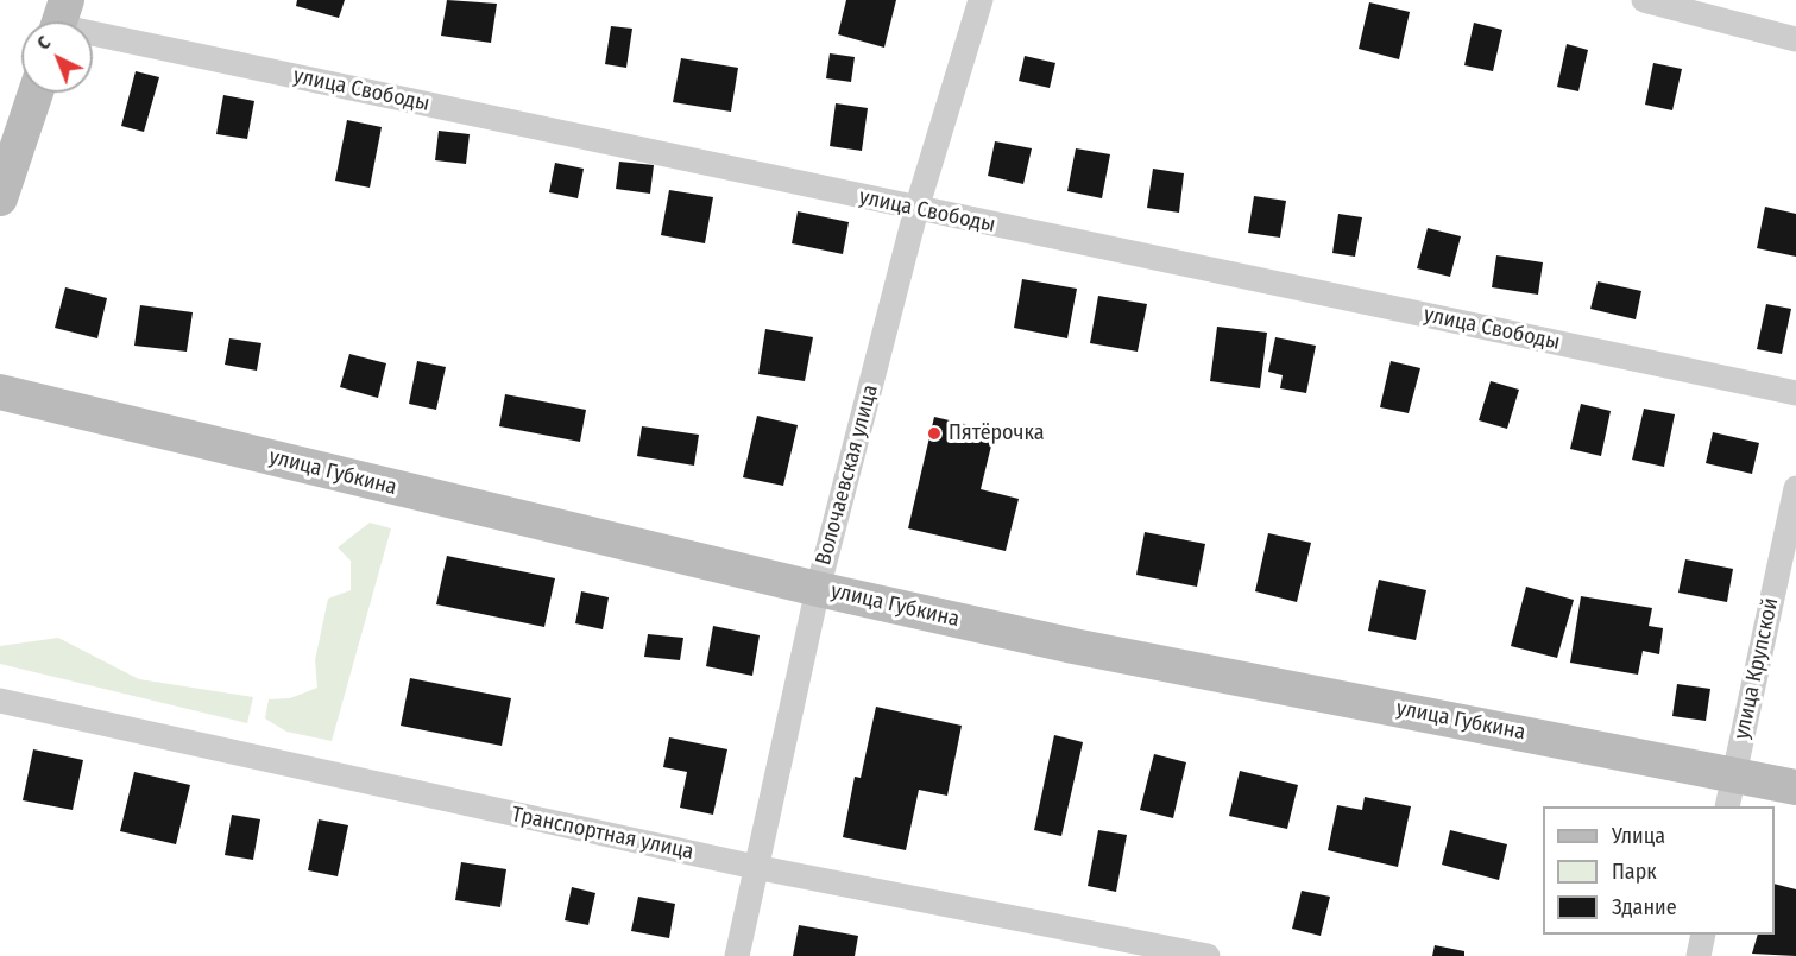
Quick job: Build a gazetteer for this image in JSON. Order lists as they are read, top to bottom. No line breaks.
{"streets":{"main road":["улица Губкина"],"street":["улица Свободы","Волочаевская улица","улица Крупской","Транспортная улица"]},"crossings":[["улица Свободы","Волочаевская улица"],["улица Губкина","Волочаевская улица"],["улица Губкина","улица Крупской"],["Волочаевская улица","Транспортная улица"]],"places":["Пятёрочка"],"legend":["Улица","Парк","Здание"],"north":"top left"}
